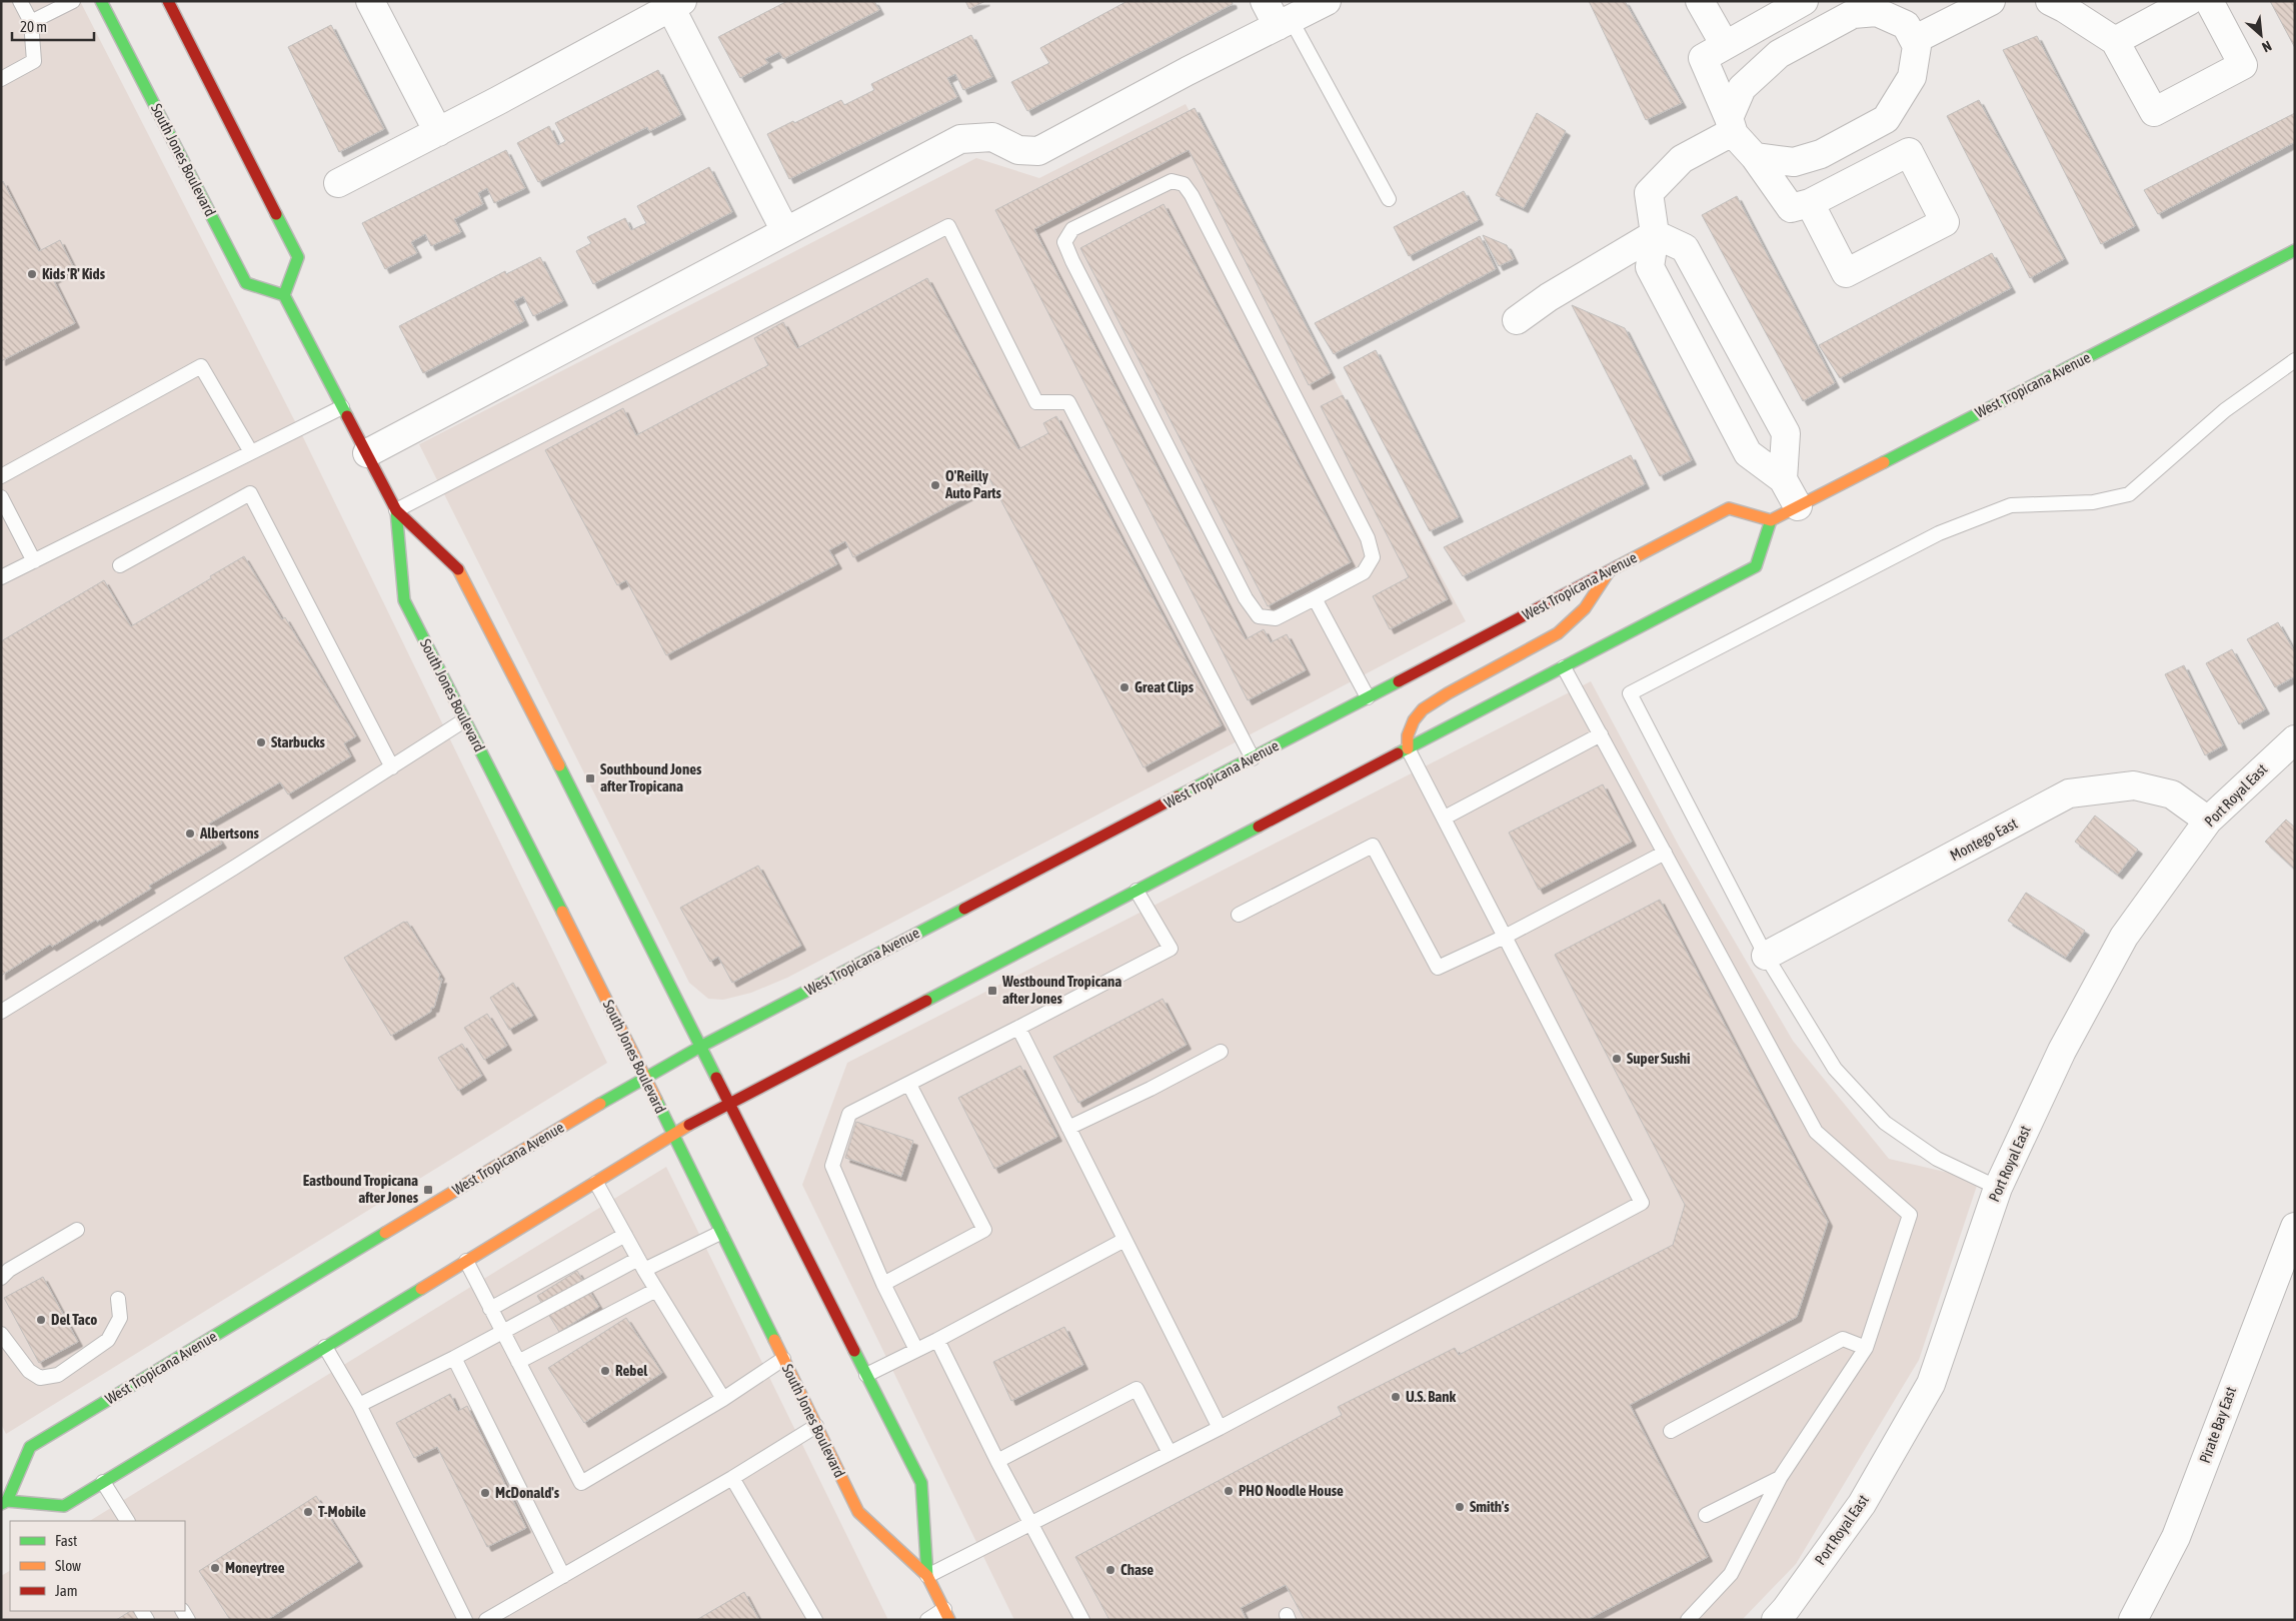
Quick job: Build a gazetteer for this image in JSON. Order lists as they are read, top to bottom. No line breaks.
{"streets":{"main road":["South Jones Boulevard","West Tropicana Avenue"],"street":["Port Royal East","Montego East","Pirate Bay East"]},"crossings":[["South Jones Boulevard","West Tropicana Avenue"],["Port Royal East","Montego East"]],"places":{"other":["Kids 'R' Kids","O'Reilly Auto Parts","Great Clips","Starbucks","Albertsons","Super Sushi","Del Taco","Rebel","U.S. Bank","PHO Noodle House","McDonald's","Smith's","T-Mobile","Moneytree","Chase"],"transit":["Southbound Jones after Tropicana","Westbound Tropicana after Jones","Eastbound Tropicana after Jones"]},"legend":["Fast","Slow","Jam"],"scale_bar":"20 m","north":"bottom right"}
